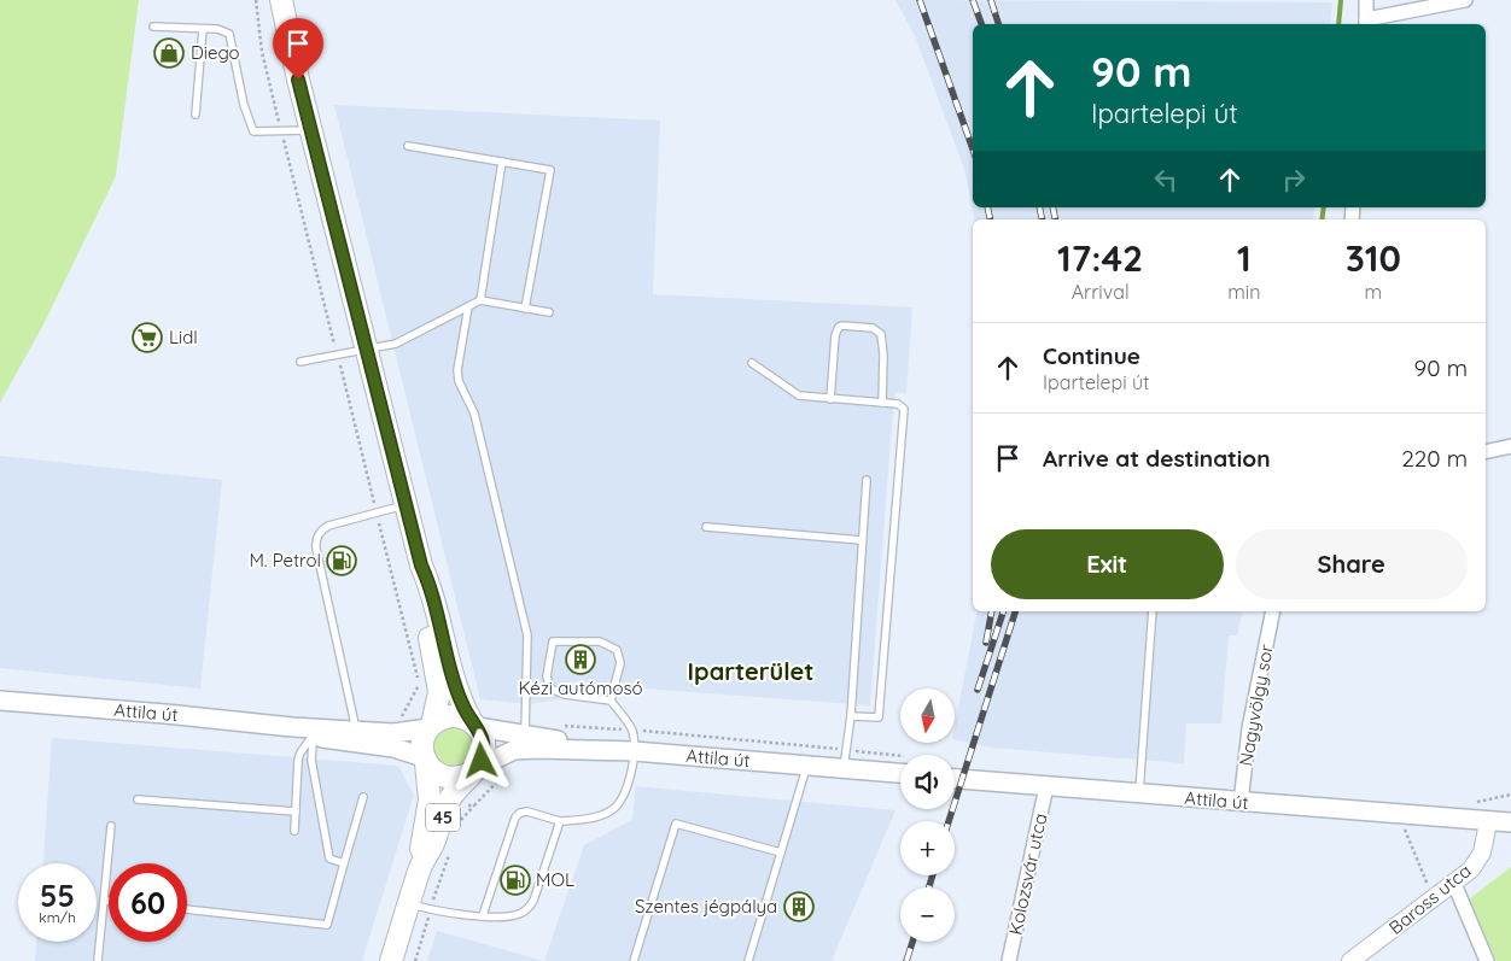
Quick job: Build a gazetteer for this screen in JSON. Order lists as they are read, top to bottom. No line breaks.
{"streets":{"main road":["Attila út","45"],"street":["Nagyvölgy sor","Kolozsvár utca","Baross utca"]},"crossings":[["Nagyvölgy sor","Attila út"],["Attila út","45"],["Attila út","Kolozsvár utca"],["Attila út","Baross utca"]],"districts":["Iparterület"],"places":{"shop":["Diego"],"supermarket":["Lidl"],"fuel station":["M. Petrol","MOL"],"building":["Kézi autómosó","Szentes jégpálya"]},"north":"bottom","page":{"turn":["90 m","Ipartelepi út"],"eta":["17:42","Arrival","1","min","310","m"],"list":[{"name":"Continue","note":"Ipartelepi út","value":"90 m"},{"name":"Arrive at destination","value":"220 m"}],"buttons":["Exit","Share"],"map_buttons":["+","−"],"speed":"55 km/h","limit":"60"}}
